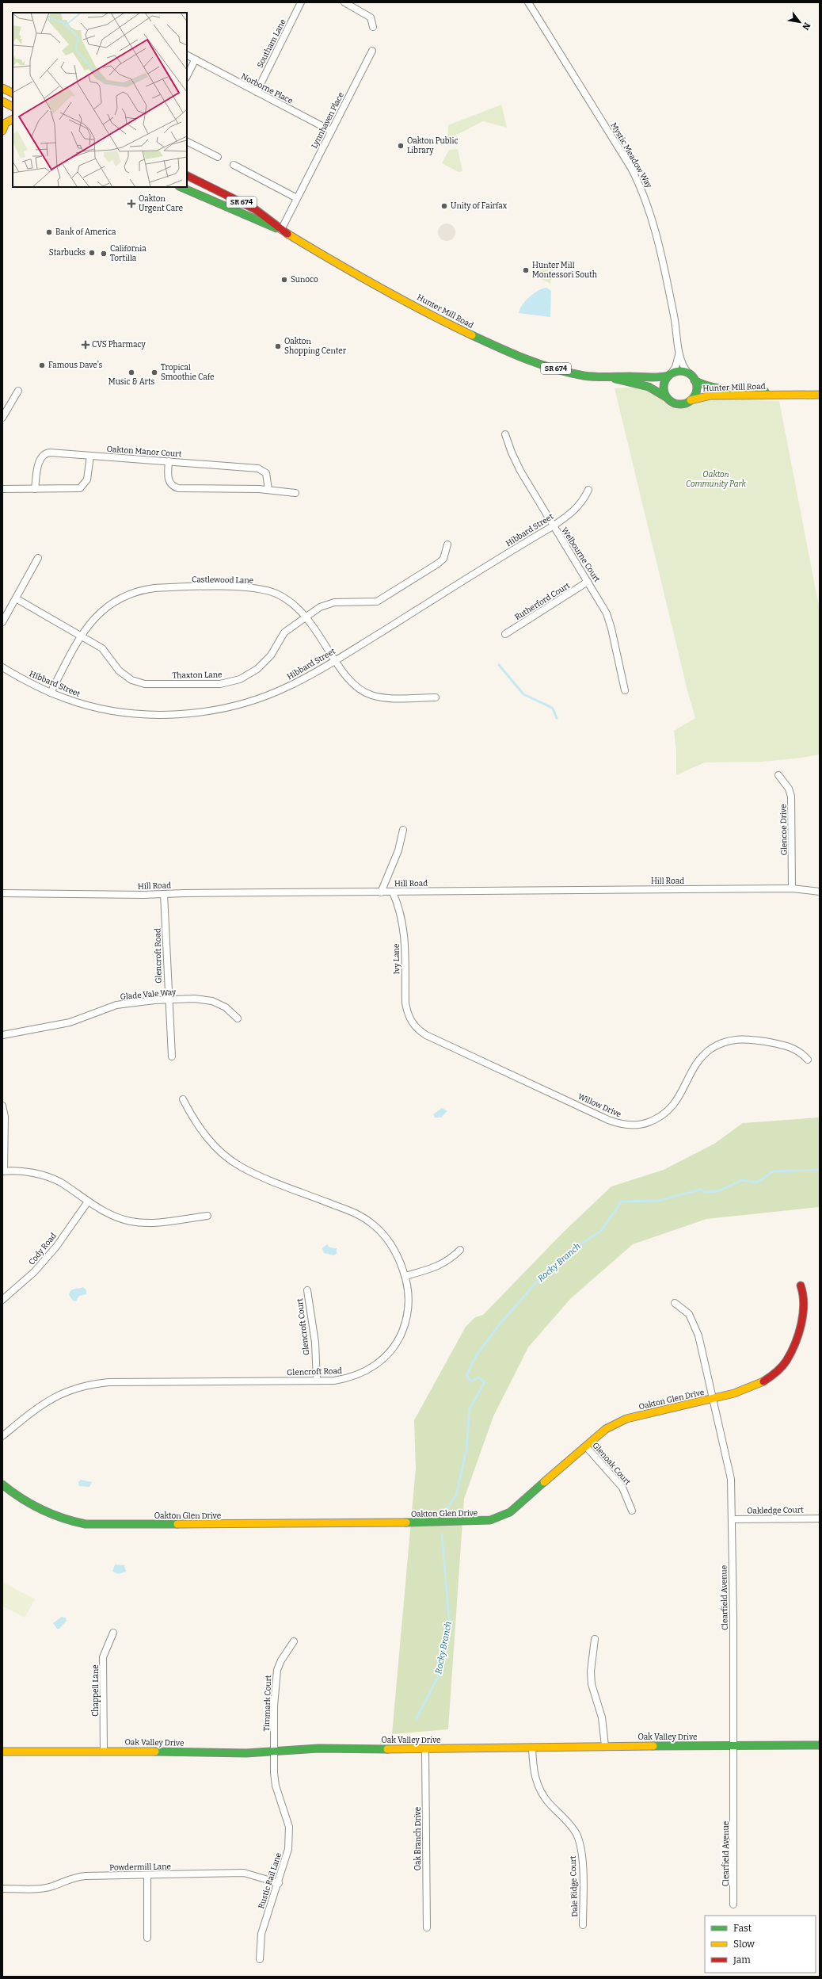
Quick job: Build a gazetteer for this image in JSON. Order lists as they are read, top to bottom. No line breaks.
{"streets":{"street":["Southam Lane","Norborne Place","Lynnhaven Place","Mystic Meadow Way","SR 674","Hunter Mill Road","Oakton Manor Court","Hibbard Street","Welbourne Court","Castlewood Lane","Rutherford Court","Thaxton Lane","Glencoe Drive","Hill Road","Glencroft Road","Ivy Lane","Glade Vale Way","Willow Drive","Cody Road","Glencroft Court","Oakton Glen Drive","Glenoak Court","Oakledge Court","Clearfield Avenue","Chappell Lane","Timmark Court","Oak Valley Drive","Oak Branch Drive","Powdermill Lane","Rustic Rail Lane","Dale Ridge Court"]},"crossings":[["Southam Lane","Norborne Place"],["Norborne Place","Lynnhaven Place"],["Lynnhaven Place","Hunter Mill Road"],["Mystic Meadow Way","Hunter Mill Road"],["Hibbard Street","Welbourne Court"],["Hibbard Street","Castlewood Lane"],["Welbourne Court","Rutherford Court"],["Castlewood Lane","Thaxton Lane"],["Glencoe Drive","Hill Road"],["Hill Road","Glencroft Road"],["Hill Road","Ivy Lane"],["Glencroft Road","Glade Vale Way"],["Glencroft Road","Glencroft Court"],["Ivy Lane","Willow Drive"],["Oakton Glen Drive","Glenoak Court"],["Oakton Glen Drive","Clearfield Avenue"],["Oakledge Court","Clearfield Avenue"],["Clearfield Avenue","Oak Valley Drive"],["Chappell Lane","Oak Valley Drive"],["Timmark Court","Oak Valley Drive"],["Timmark Court","Rustic Rail Lane"],["Oak Valley Drive","Oak Branch Drive"],["Oak Valley Drive","Rustic Rail Lane"],["Oak Valley Drive","Dale Ridge Court"],["Powdermill Lane","Rustic Rail Lane"]],"water":["Rocky Branch"],"parks":["Oakton Community Park"],"places":{"other":["Oakton Public Library","Unity of Fairfax","Bank of America","Starbucks","California Tortilla","Hunter Mill Montessori South","Sunoco","Oakton Shopping Center","Famous Dave's","Music & Arts","Tropical Smoothie Cafe"],"health":["Oakton Urgent Care","CVS Pharmacy"]},"legend":["Fast","Slow","Jam"],"north":"bottom right"}
